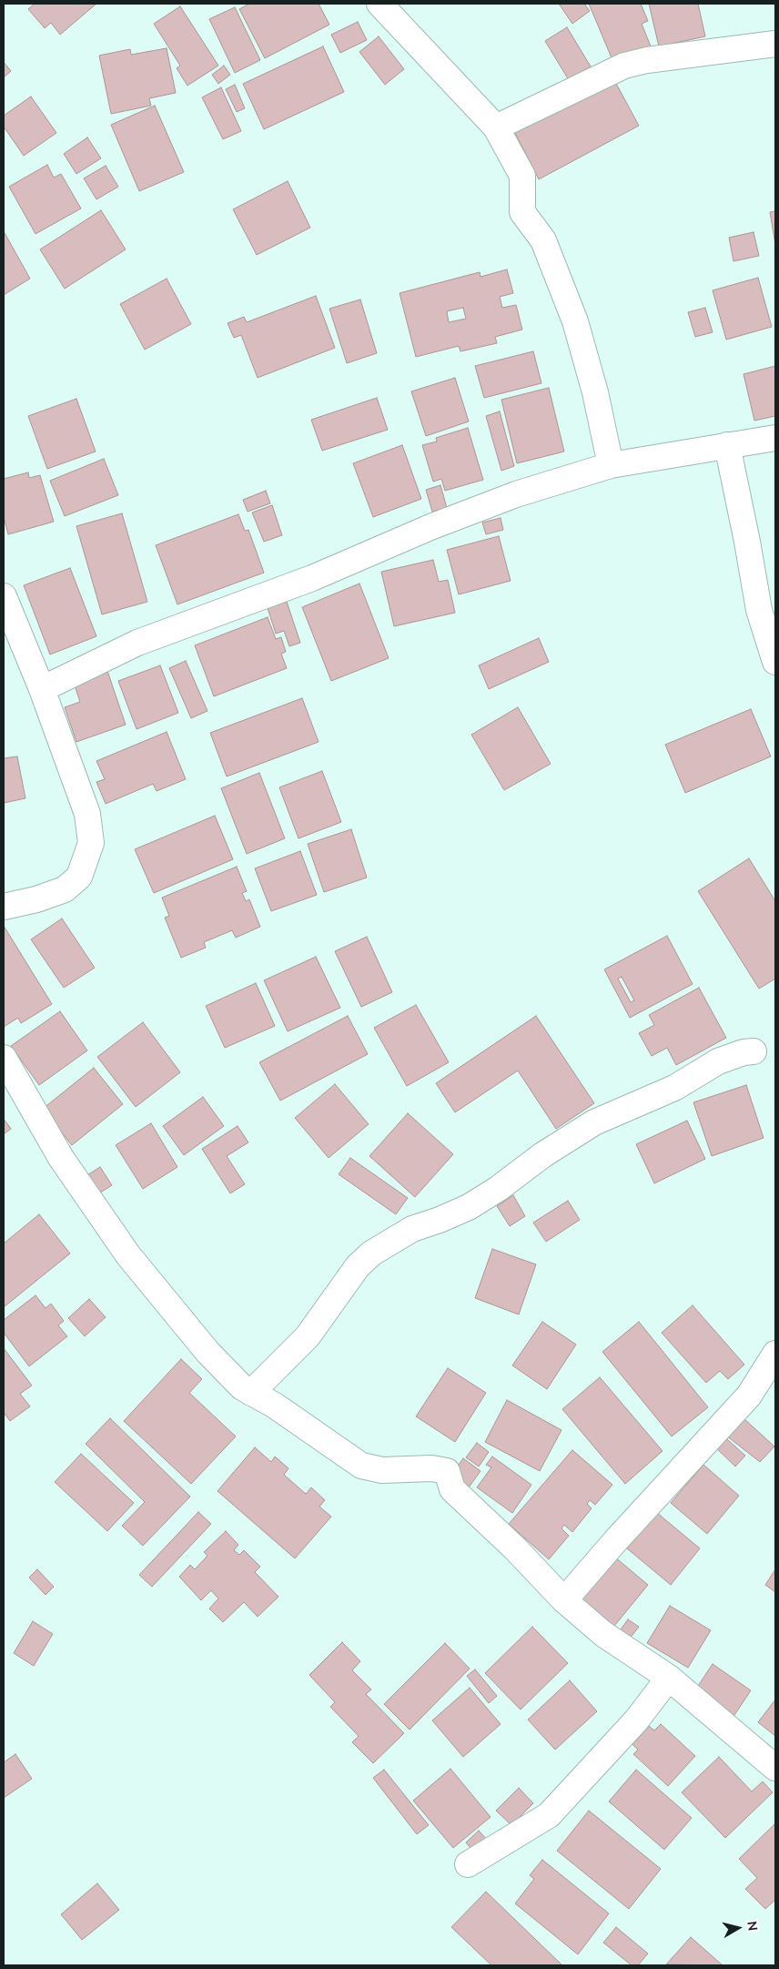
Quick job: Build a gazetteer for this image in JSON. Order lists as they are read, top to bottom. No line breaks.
{"north":"right"}
